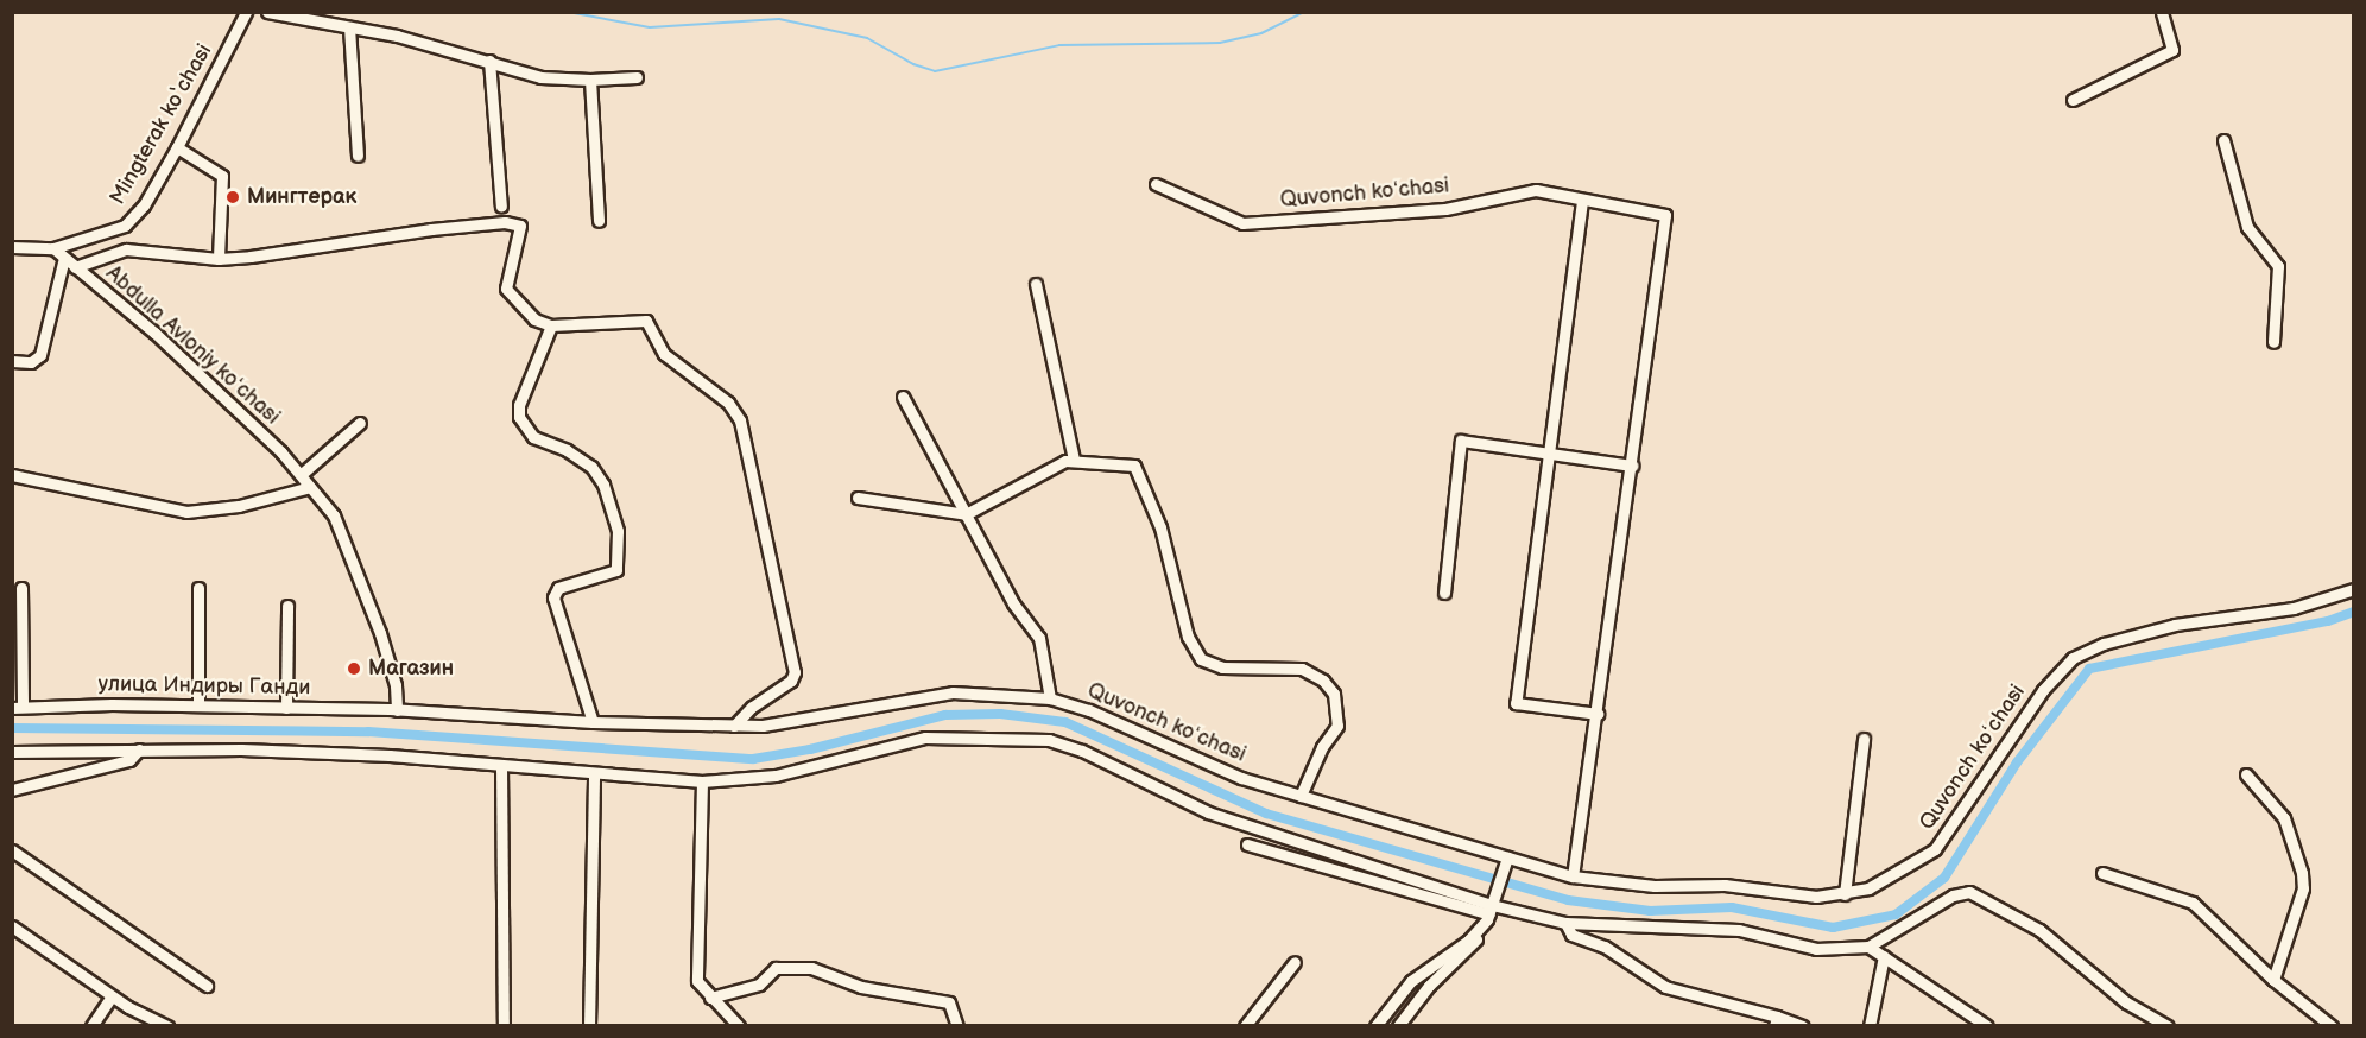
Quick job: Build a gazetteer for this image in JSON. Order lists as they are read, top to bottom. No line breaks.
{"streets":{"street":["Mingterak ko‘chasi","Quvonch koʻchasi","Abdulla Avloniy koʻchasi","улица Индиры Ганди"]},"crossings":[["Mingterak ko‘chasi","Abdulla Avloniy koʻchasi"],["Quvonch koʻchasi","Abdulla Avloniy koʻchasi"],["Quvonch koʻchasi","улица Индиры Ганди"],["Abdulla Avloniy koʻchasi","улица Индиры Ганди"]],"places":["Мингтерак","Магазин"]}
